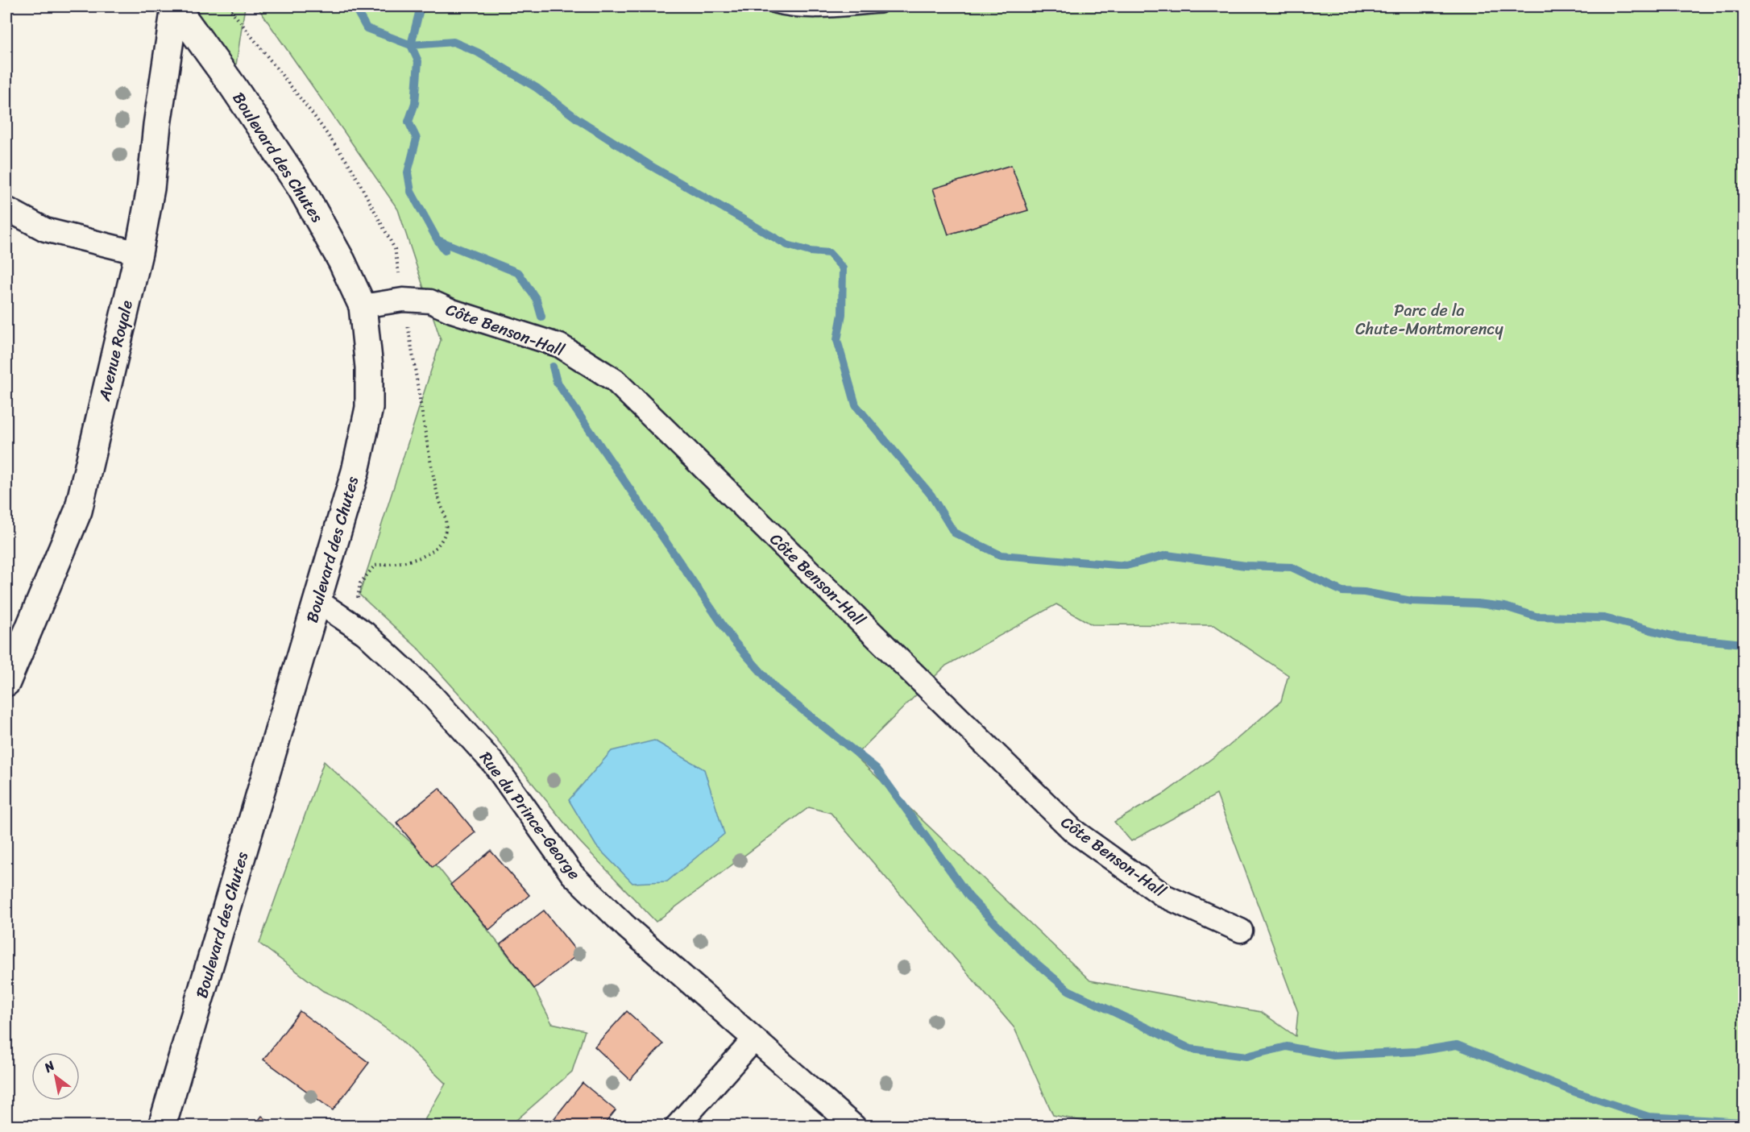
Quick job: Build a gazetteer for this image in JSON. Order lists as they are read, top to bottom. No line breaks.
{"streets":{"street":["Boulevard des Chutes","Côte Benson-Hall","Avenue Royale","Rue du Prince-George"]},"crossings":[["Boulevard des Chutes","Côte Benson-Hall"],["Boulevard des Chutes","Avenue Royale"],["Boulevard des Chutes","Rue du Prince-George"]],"parks":["Parc de la Chute-Montmorency"],"north":"top left"}
